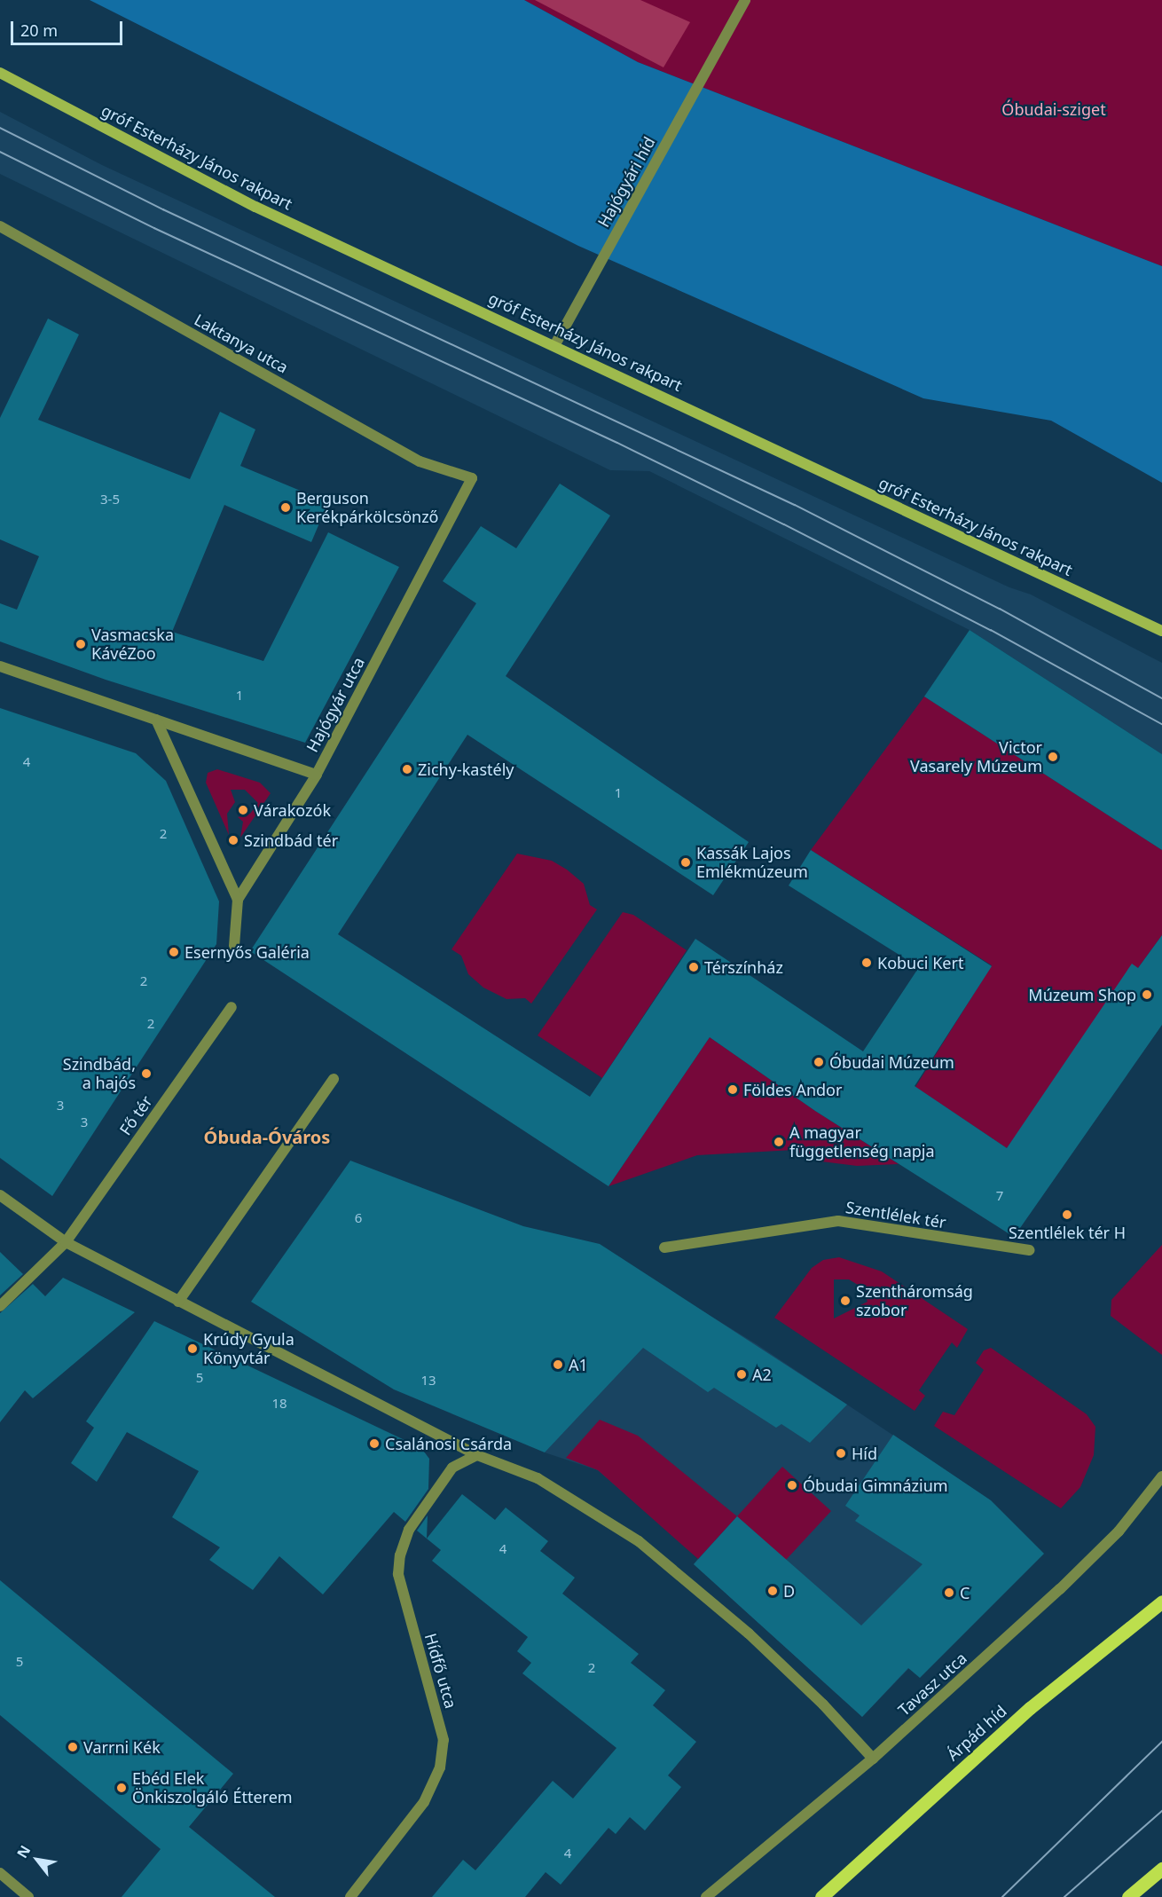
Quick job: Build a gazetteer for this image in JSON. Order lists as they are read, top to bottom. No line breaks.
{"streets":{"main road":["gróf Esterházy János rakpart","Árpád híd"],"street":["Hajógyári híd","Laktanya utca","Hajógyár utca","Fő tér","Szentlélek tér","Hídfő utca","Tavasz utca"]},"crossings":[["gróf Esterházy János rakpart","Hajógyári híd"],["Laktanya utca","Hajógyár utca"]],"districts":["Óbuda-Óváros"],"parks":["Óbudai-sziget"],"places":["Berguson Kerékpárkölcsönző","Vasmacska KávéZoo","Victor Vasarely Múzeum","Zichy-kastély","Várakozók","Szindbád tér","Kassák Lajos Emlékmúzeum","Esernyős Galéria","Kobuci Kert","Térszínház","Múzeum Shop","Óbudai Múzeum","Szindbád, a hajós","Földes Andor","A magyar függetlenség napja","Szentlélek tér H","Szentháromság szobor","Krúdy Gyula Könyvtár","A1","A2","Csalánosi Csárda","Híd","Óbudai Gimnázium","D","C","Varrni Kék","Ebéd Elek Önkiszolgáló Étterem"],"house_numbers":["3-5","1","4","1","2","2","2","3","3","7","6","5","13","18","4","5","2","4"],"scale_bar":"20 m","north":"top left"}
